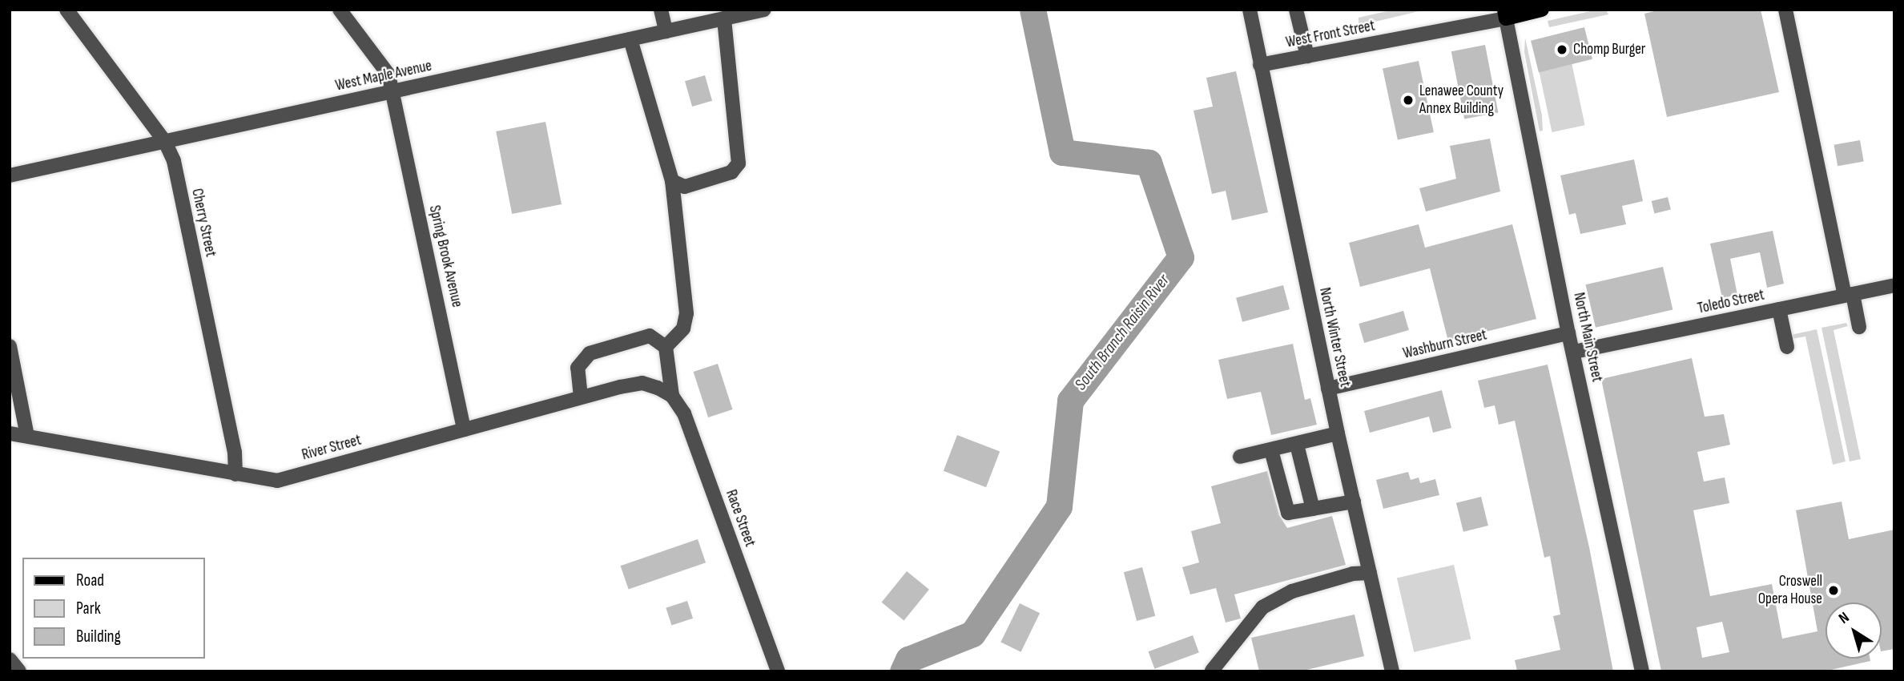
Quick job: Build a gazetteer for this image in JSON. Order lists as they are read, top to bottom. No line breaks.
{"streets":{"street":["West Front Street","West Maple Avenue","Cherry Street","Spring Brook Avenue","Toledo Street","North Winter Street","North Main Street","Washburn Street","River Street","Race Street"]},"crossings":[["West Front Street","North Winter Street"],["West Front Street","North Main Street"],["West Maple Avenue","Cherry Street"],["West Maple Avenue","Spring Brook Avenue"],["Cherry Street","River Street"],["Spring Brook Avenue","River Street"],["Toledo Street","North Main Street"],["North Winter Street","Washburn Street"],["North Main Street","Washburn Street"],["River Street","Race Street"]],"water":["South Branch Raisin River"],"places":["Chomp Burger","Lenawee County Annex Building","Croswell Opera House"],"legend":["Road","Park","Building"],"north":"top left"}
